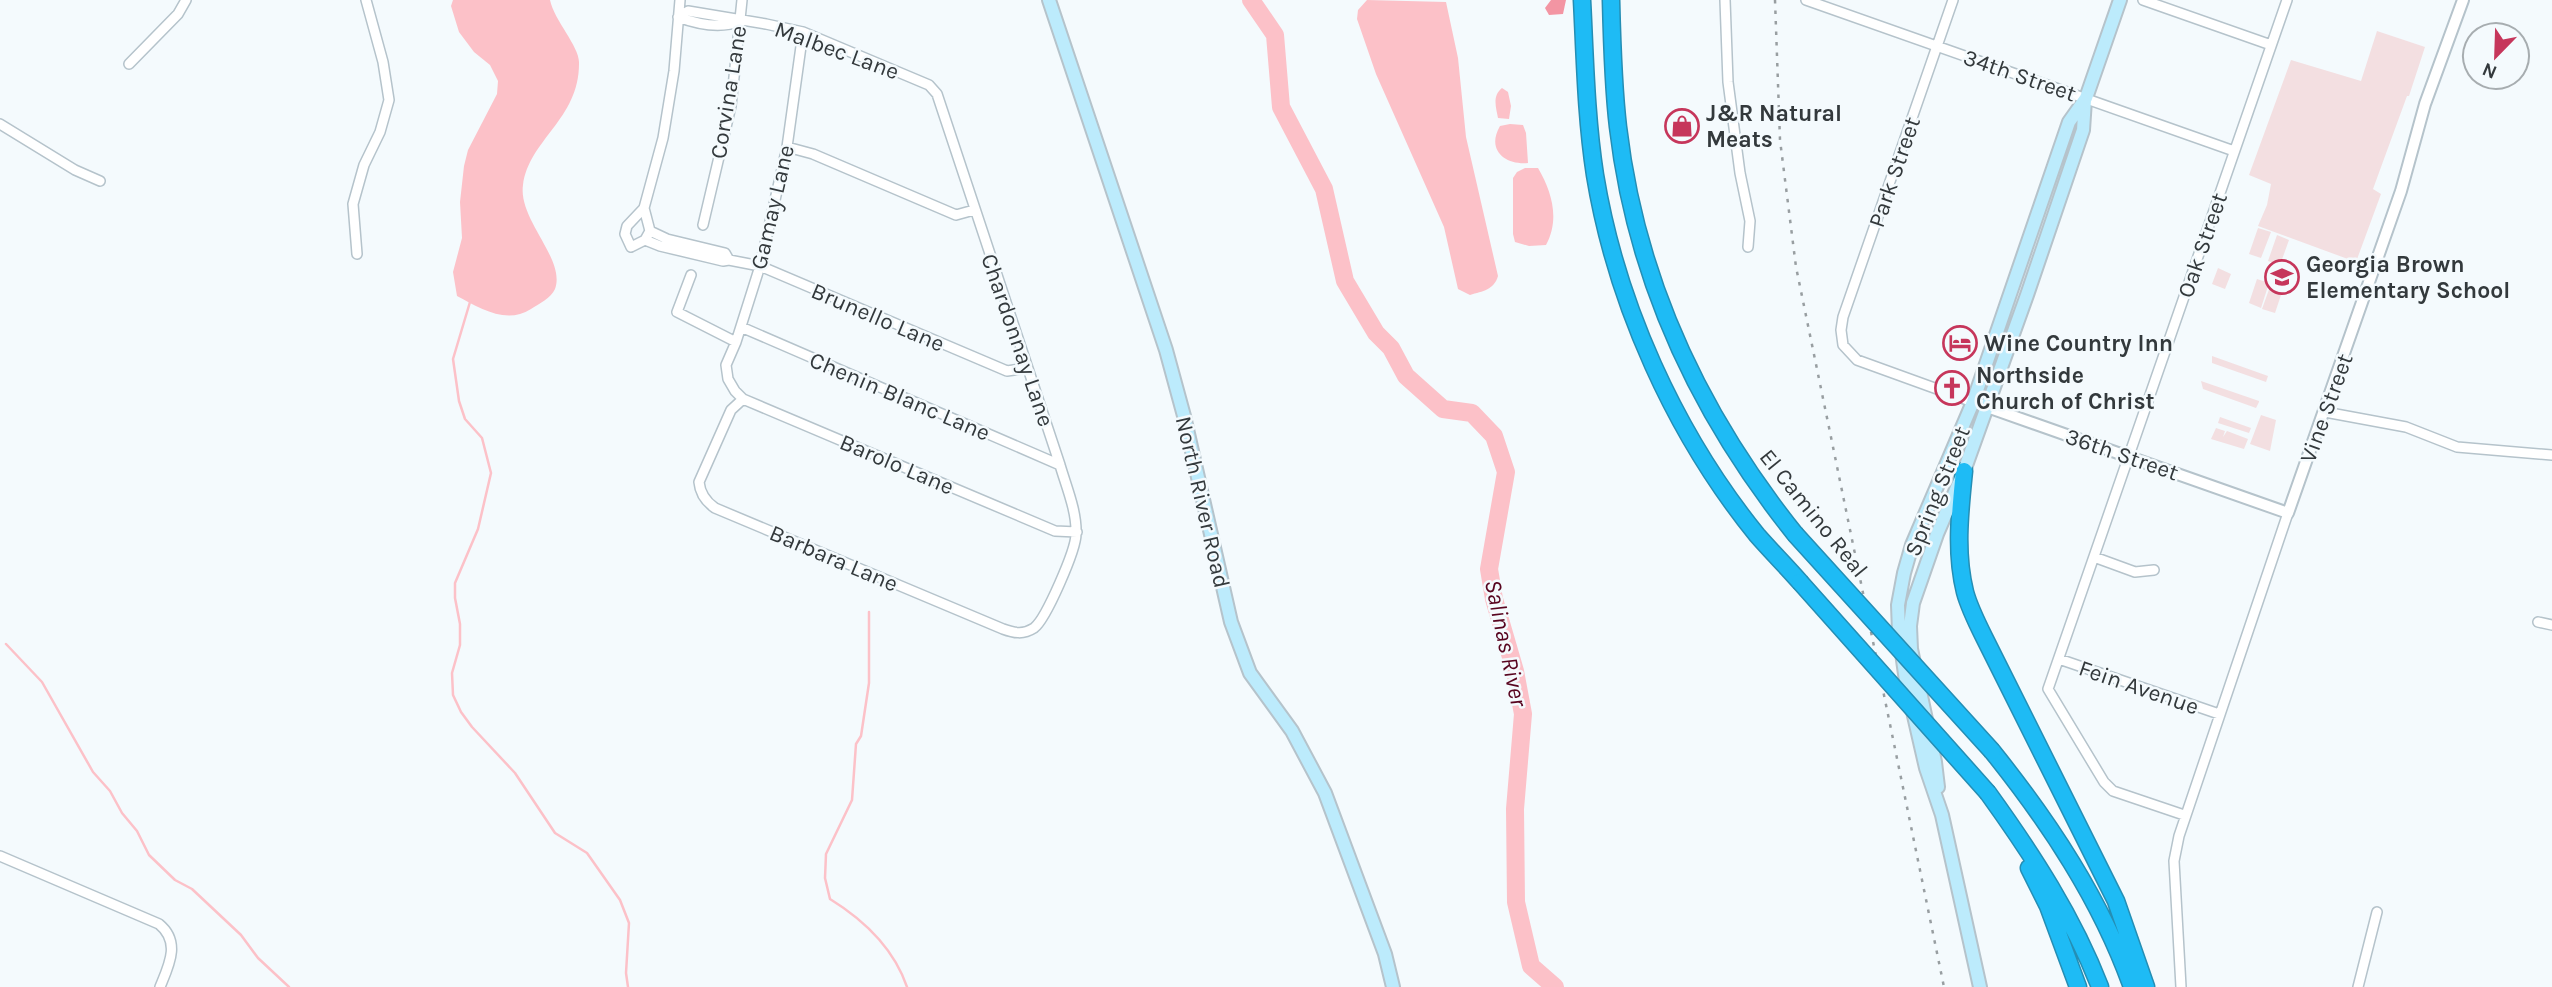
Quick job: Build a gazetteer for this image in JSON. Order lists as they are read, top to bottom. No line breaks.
{"streets":{"highway":["El Camino Real"],"main road":["Spring Street","North River Road"],"street":["Malbec Lane","34th Street","Corvina Lane","Park Street","Gamay Lane","Oak Street","Brunello Lane","Chardonnay Lane","Chenin Blanc Lane","Vine Street","36th Street","Barolo Lane","Barbara Lane","Fein Avenue"]},"crossings":[["Malbec Lane","Corvina Lane"],["Malbec Lane","Gamay Lane"],["Malbec Lane","Chardonnay Lane"],["34th Street","Park Street"],["34th Street","Oak Street"],["34th Street","Spring Street"],["Park Street","36th Street"],["Gamay Lane","Brunello Lane"],["Gamay Lane","Chenin Blanc Lane"],["Gamay Lane","Barolo Lane"],["Gamay Lane","Barbara Lane"],["Oak Street","Vine Street"],["Oak Street","36th Street"],["Oak Street","Fein Avenue"],["Brunello Lane","Chardonnay Lane"],["Chardonnay Lane","Chenin Blanc Lane"],["Chardonnay Lane","Barolo Lane"],["Chardonnay Lane","Barbara Lane"],["Vine Street","36th Street"],["Vine Street","Fein Avenue"],["36th Street","Spring Street"],["Barolo Lane","Barbara Lane"]],"water":["Salinas River"],"places":{"shop":["J&R Natural Meats"],"school or university":["Georgia Brown Elementary School"],"hotel":["Wine Country Inn"],"church":["Northside Church of Christ"]},"north":"bottom left"}
